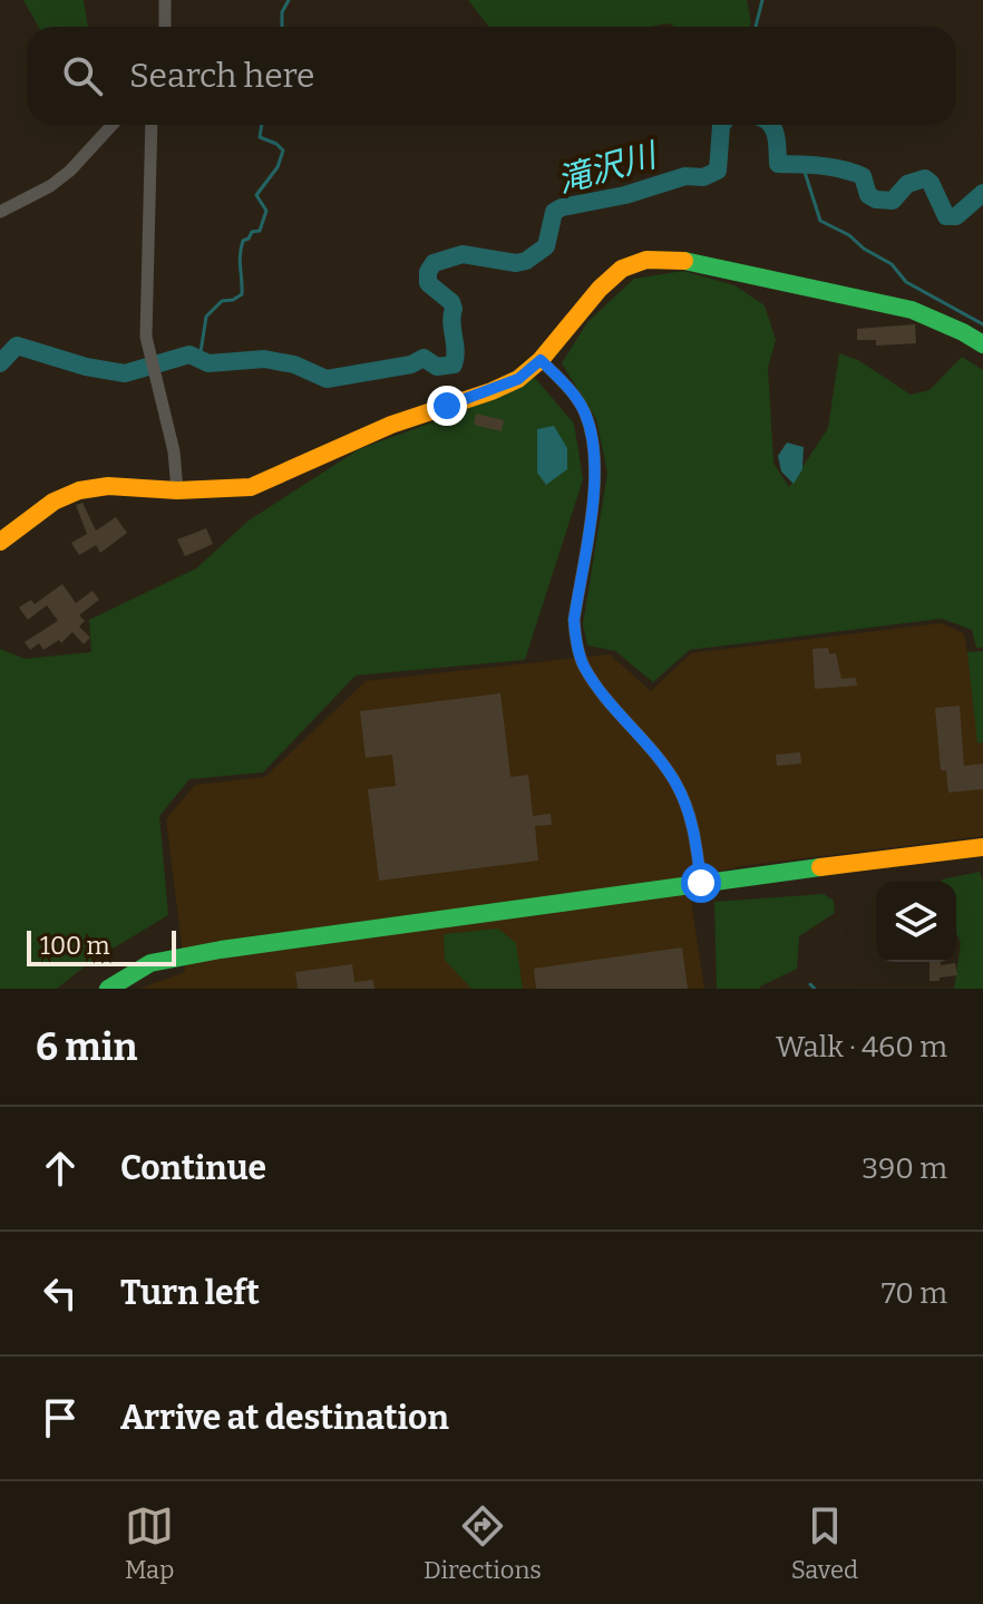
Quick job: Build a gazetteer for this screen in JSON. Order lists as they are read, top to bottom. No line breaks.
{"water":["滝沢川"],"scale_bar":"100 m","page":{"search":"Search here","scale":"100 m","heading":["6 min","Walk · 460 m"],"list":[["Continue","390 m"],["Turn left","70 m"],"Arrive at destination"],"nav":["Map","Directions","Saved"]}}
